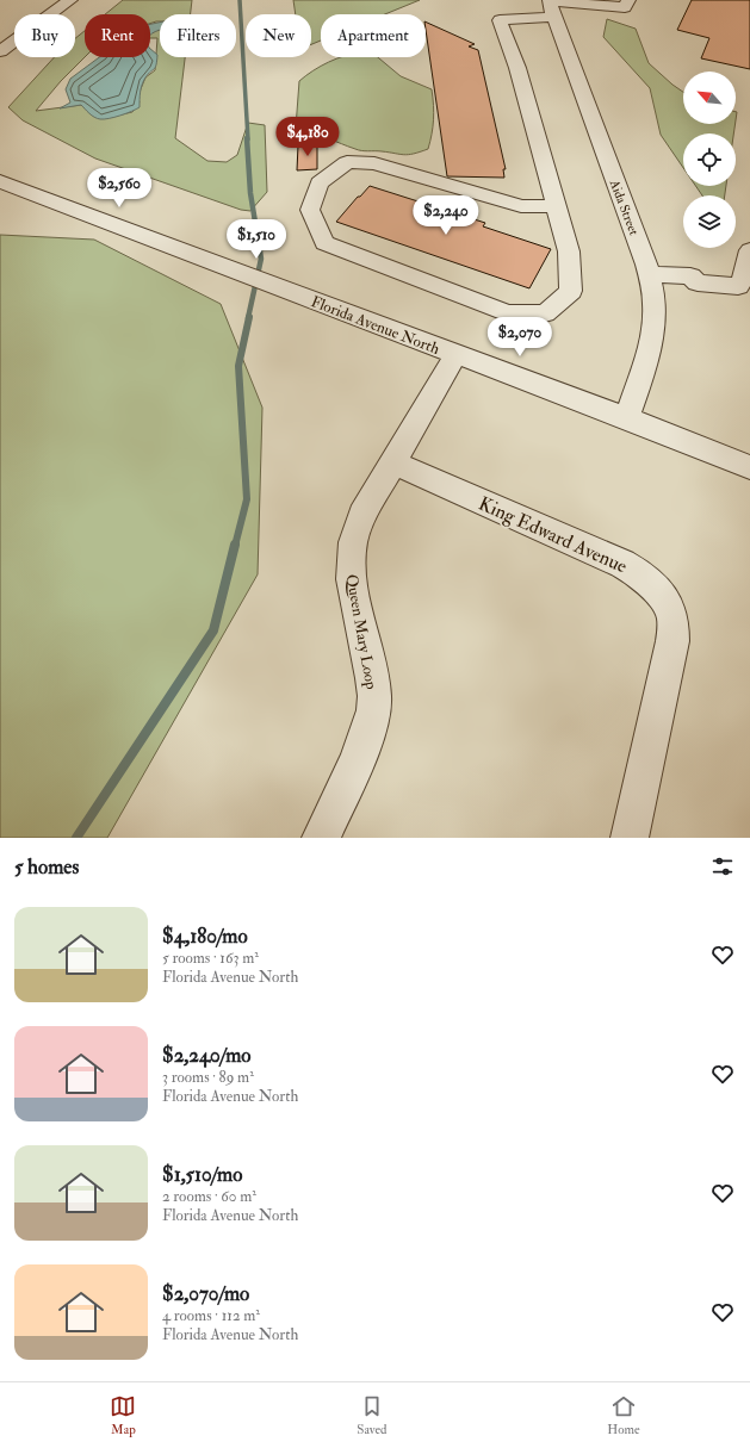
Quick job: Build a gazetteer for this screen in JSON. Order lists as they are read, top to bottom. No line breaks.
{"streets":{"street":["Aida Street","Florida Avenue North","King Edward Avenue","Queen Mary Loop"]},"crossings":[["Aida Street","Florida Avenue North"],["Florida Avenue North","Queen Mary Loop"],["King Edward Avenue","Queen Mary Loop"]],"north":"top left","page":{"chip":["Buy","Rent","Filters","New","Apartment"],"price":["$4,180","$2,560","$2,240","$1,510","$2,070"],"heading":"5 homes","list":[{"name":"$4,180/mo","note":"5 rooms · 163 m² · Florida Avenue North"},{"name":"$2,240/mo","note":"3 rooms · 89 m² · Florida Avenue North"},{"name":"$1,510/mo","note":"2 rooms · 60 m² · Florida Avenue North"},{"name":"$2,070/mo","note":"4 rooms · 112 m² · Florida Avenue North"}],"tabs":["Map","Saved","Home"]}}
